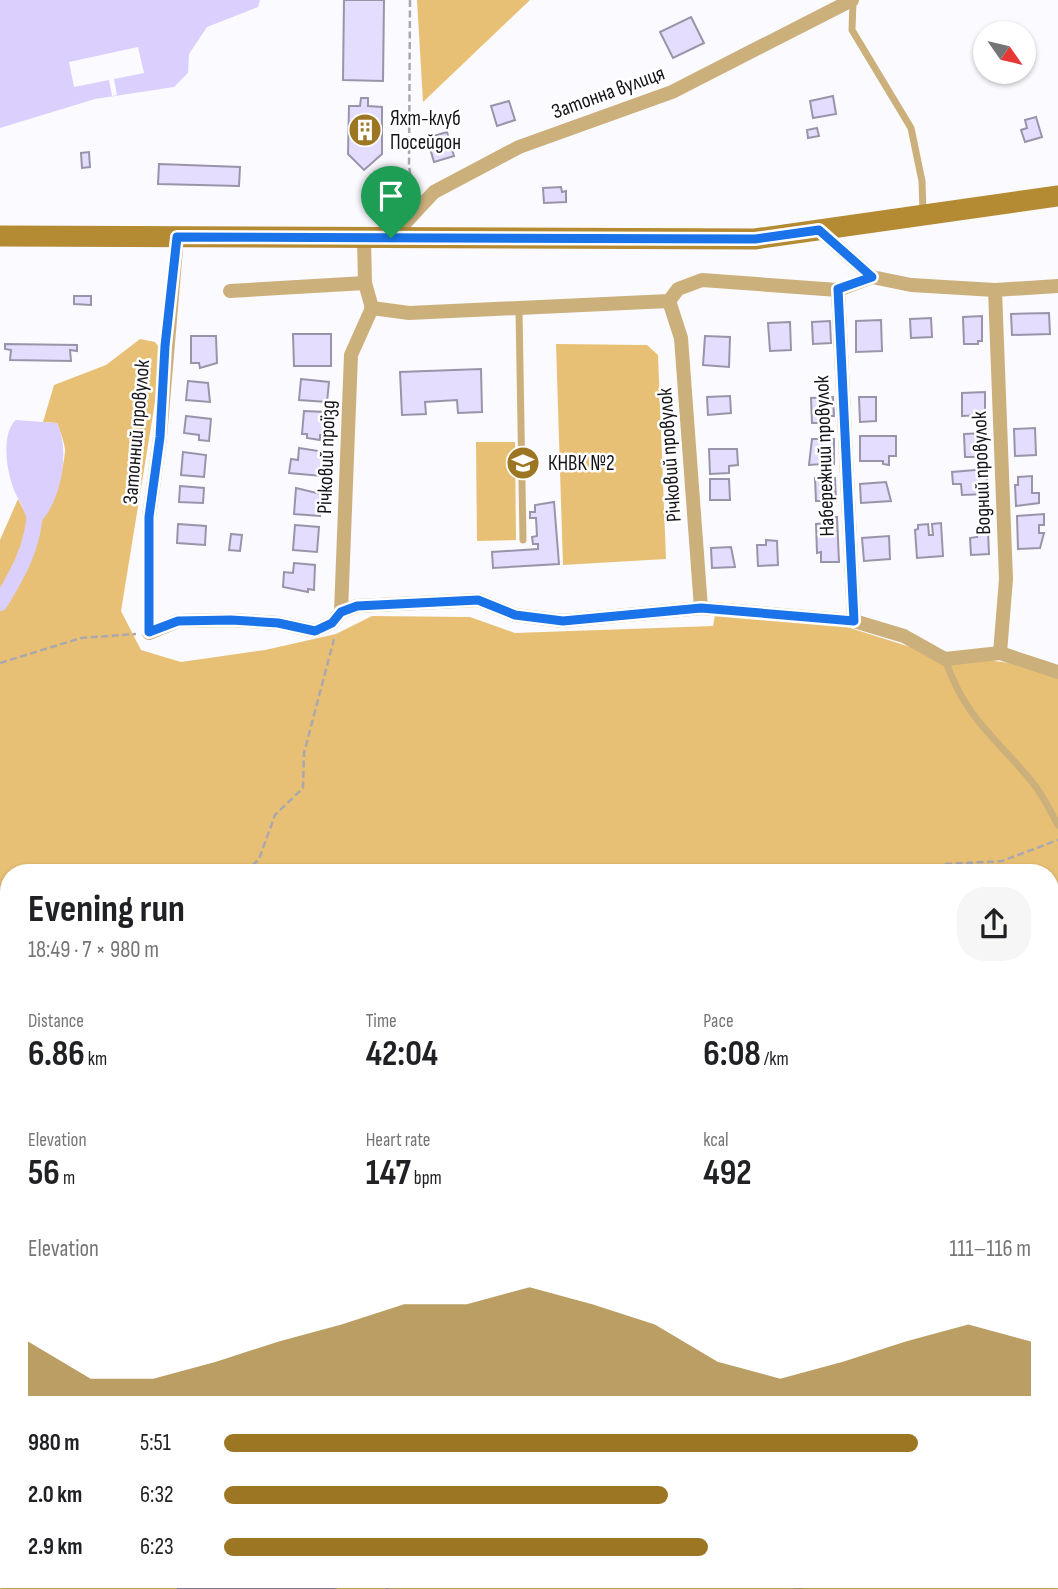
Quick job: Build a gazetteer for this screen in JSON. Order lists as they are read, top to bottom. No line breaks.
{"streets":{"street":["Затонна вулиця","Затонний провулок","Річковий провулок","Набережний провулок","Річковий проїзд","Водний провулок"]},"places":{"building":["Яхт-клуб Посейдон"],"school or university":["КНВК №2"]},"north":"bottom right","page":{"heading":["Evening run","18:49 · 7 × 980 m"],"stats":[["Distance","6.86 km"],["Time","42:04"],["Pace","6:08 /km"],["Elevation","56 m"],["Heart rate","147 bpm"],["kcal","492"]],"chart":["Elevation","111–116 m"],"list":[{"name":"980 m","note":"5:51"},{"name":"2.0 km","note":"6:32"},{"name":"2.9 km","note":"6:23"}]}}
